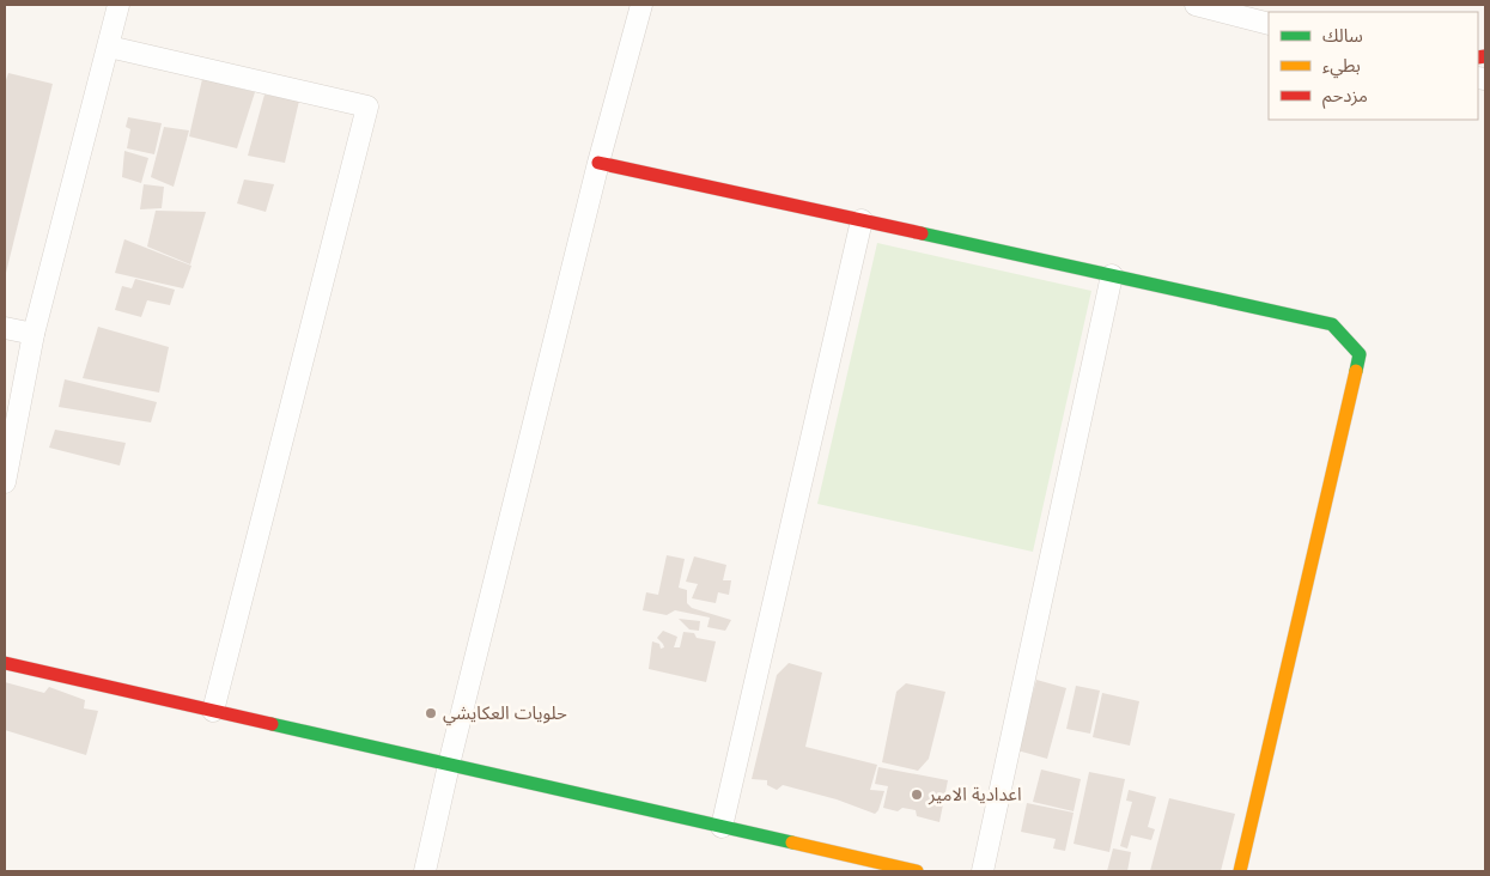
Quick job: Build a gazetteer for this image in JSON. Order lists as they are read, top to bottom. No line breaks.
{"places":["حلويات العكايشي","اعدادية الامير"],"legend":["سالك","بطيء","مزدحم"]}
